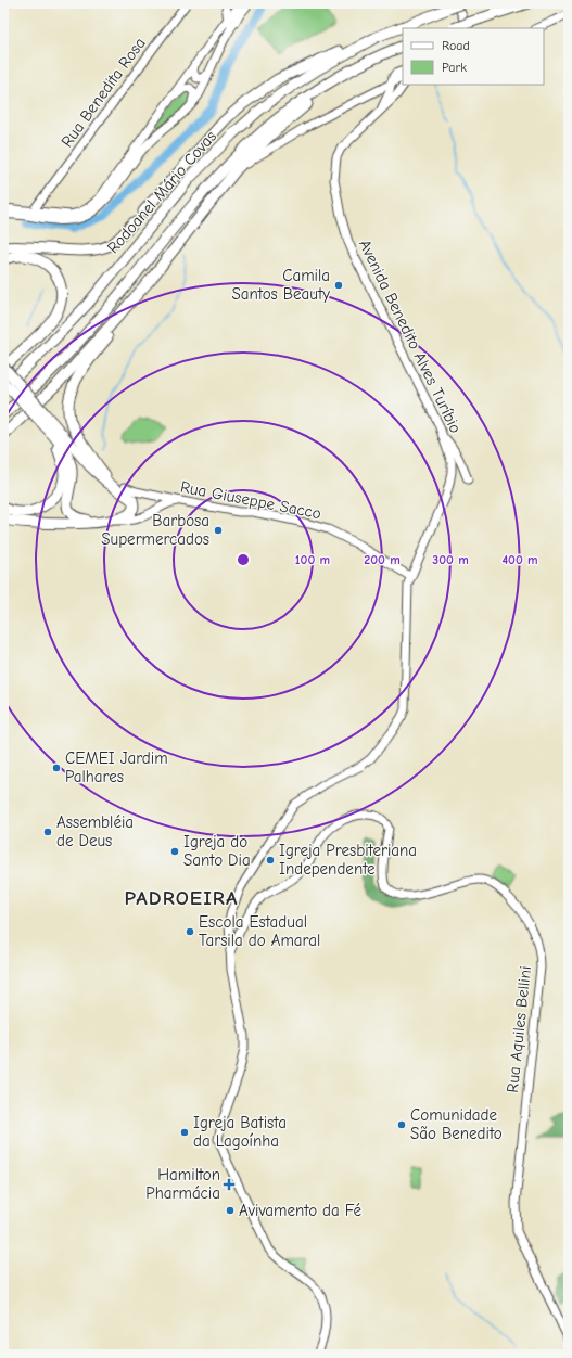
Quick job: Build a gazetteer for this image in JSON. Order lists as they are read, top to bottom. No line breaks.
{"streets":{"highway":["Rodoanel Mário Covas"],"main road":["Rua Benedita Rosa","Avenida Benedito Alves Turíbio","Rua Giuseppe Sacco","Rua Aquiles Bellini"]},"crossings":[["Avenida Benedito Alves Turíbio","Rua Giuseppe Sacco"],["Avenida Benedito Alves Turíbio","Rua Aquiles Bellini"]],"districts":["PADROEIRA"],"places":{"other":["Camila Santos Beauty","Barbosa Supermercados","CEMEI Jardim Palhares","Assembléia de Deus","Igreja do Santo Dia","Igreja Presbiteriana Independente","Escola Estadual Tarsila do Amaral","Comunidade São Benedito","Igreja Batista da Lagoínha","Avivamento da Fé"],"health":["Hamilton Pharmácia"]},"legend":["Road","Park"],"rings":["100 m","200 m","300 m","400 m"]}
